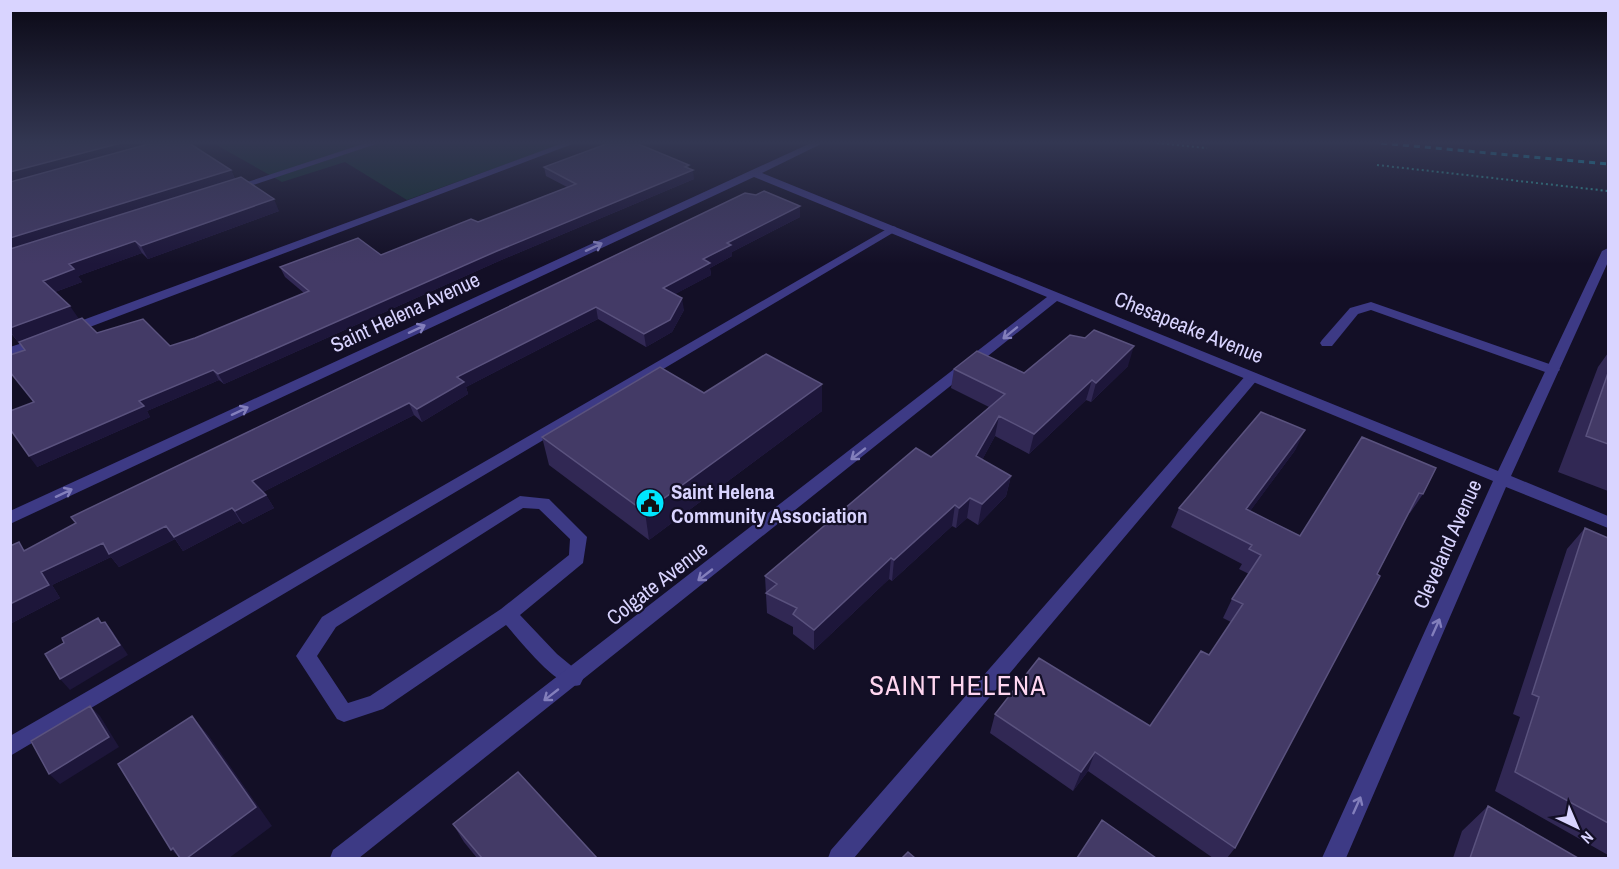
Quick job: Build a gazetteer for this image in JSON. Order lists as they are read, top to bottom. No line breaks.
{"streets":{"street":["Saint Helena Avenue","Chesapeake Avenue","Cleveland Avenue","Colgate Avenue"]},"crossings":[["Chesapeake Avenue","Cleveland Avenue"],["Chesapeake Avenue","Colgate Avenue"]],"one_way":["Cleveland Avenue","Colgate Avenue"],"districts":["SAINT HELENA"],"places":{"public building":["Saint Helena Community Association"]},"north":"bottom right"}
